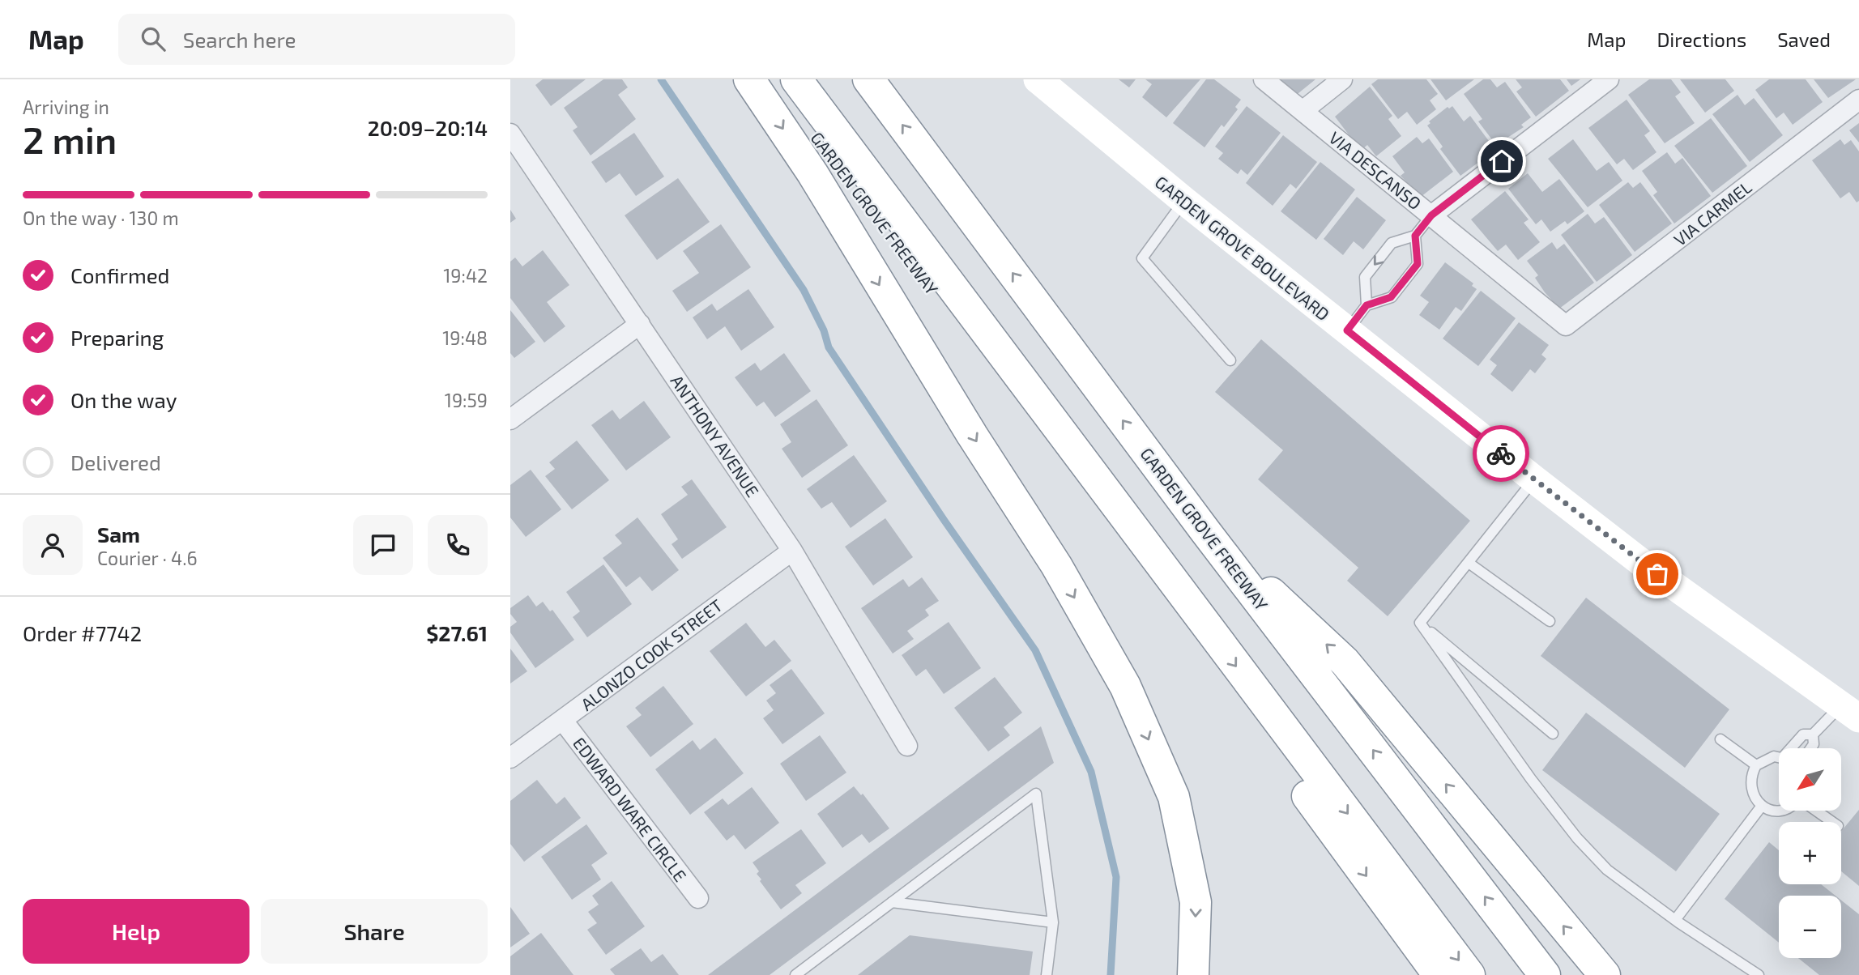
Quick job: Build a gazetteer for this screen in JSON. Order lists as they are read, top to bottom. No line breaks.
{"streets":{"highway":["GARDEN GROVE FREEWAY"],"main road":["GARDEN GROVE BOULEVARD"],"street":["VIA DESCANSO","VIA CARMEL","ANTHONY AVENUE","ALONZO COOK STREET","EDWARD WARE CIRCLE"]},"crossings":[["VIA DESCANSO","VIA CARMEL"],["ANTHONY AVENUE","ALONZO COOK STREET"],["ALONZO COOK STREET","EDWARD WARE CIRCLE"]],"north":"bottom left","page":{"header":"Map","search":"Search here","nav":["Map","Directions","Saved"],"heading":["2 min","Arriving in","20:09–20:14"],"panel":["Sam","Courier · 4.6","Order #7742","$27.61"],"bar":"On the way · 130 m","list":[["Confirmed","19:42"],["Preparing","19:48"],["On the way","19:59"],"Delivered"],"map_buttons":["+","−"],"buttons":["Help","Share"]}}
